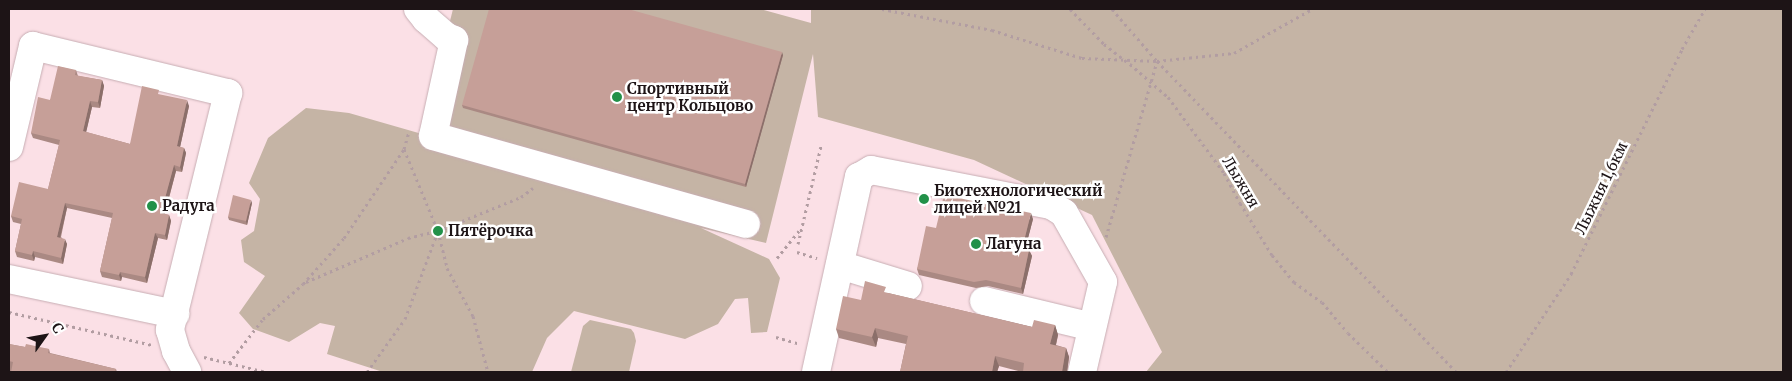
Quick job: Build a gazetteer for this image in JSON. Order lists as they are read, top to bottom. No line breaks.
{"streets":{"path":["Лыжня","Лыжня 1,6км"]},"places":["Спортивный центр Кольцово","Биотехнологический лицей №21","Радуга","Пятёрочка","Лагуна"],"north":"top right"}
